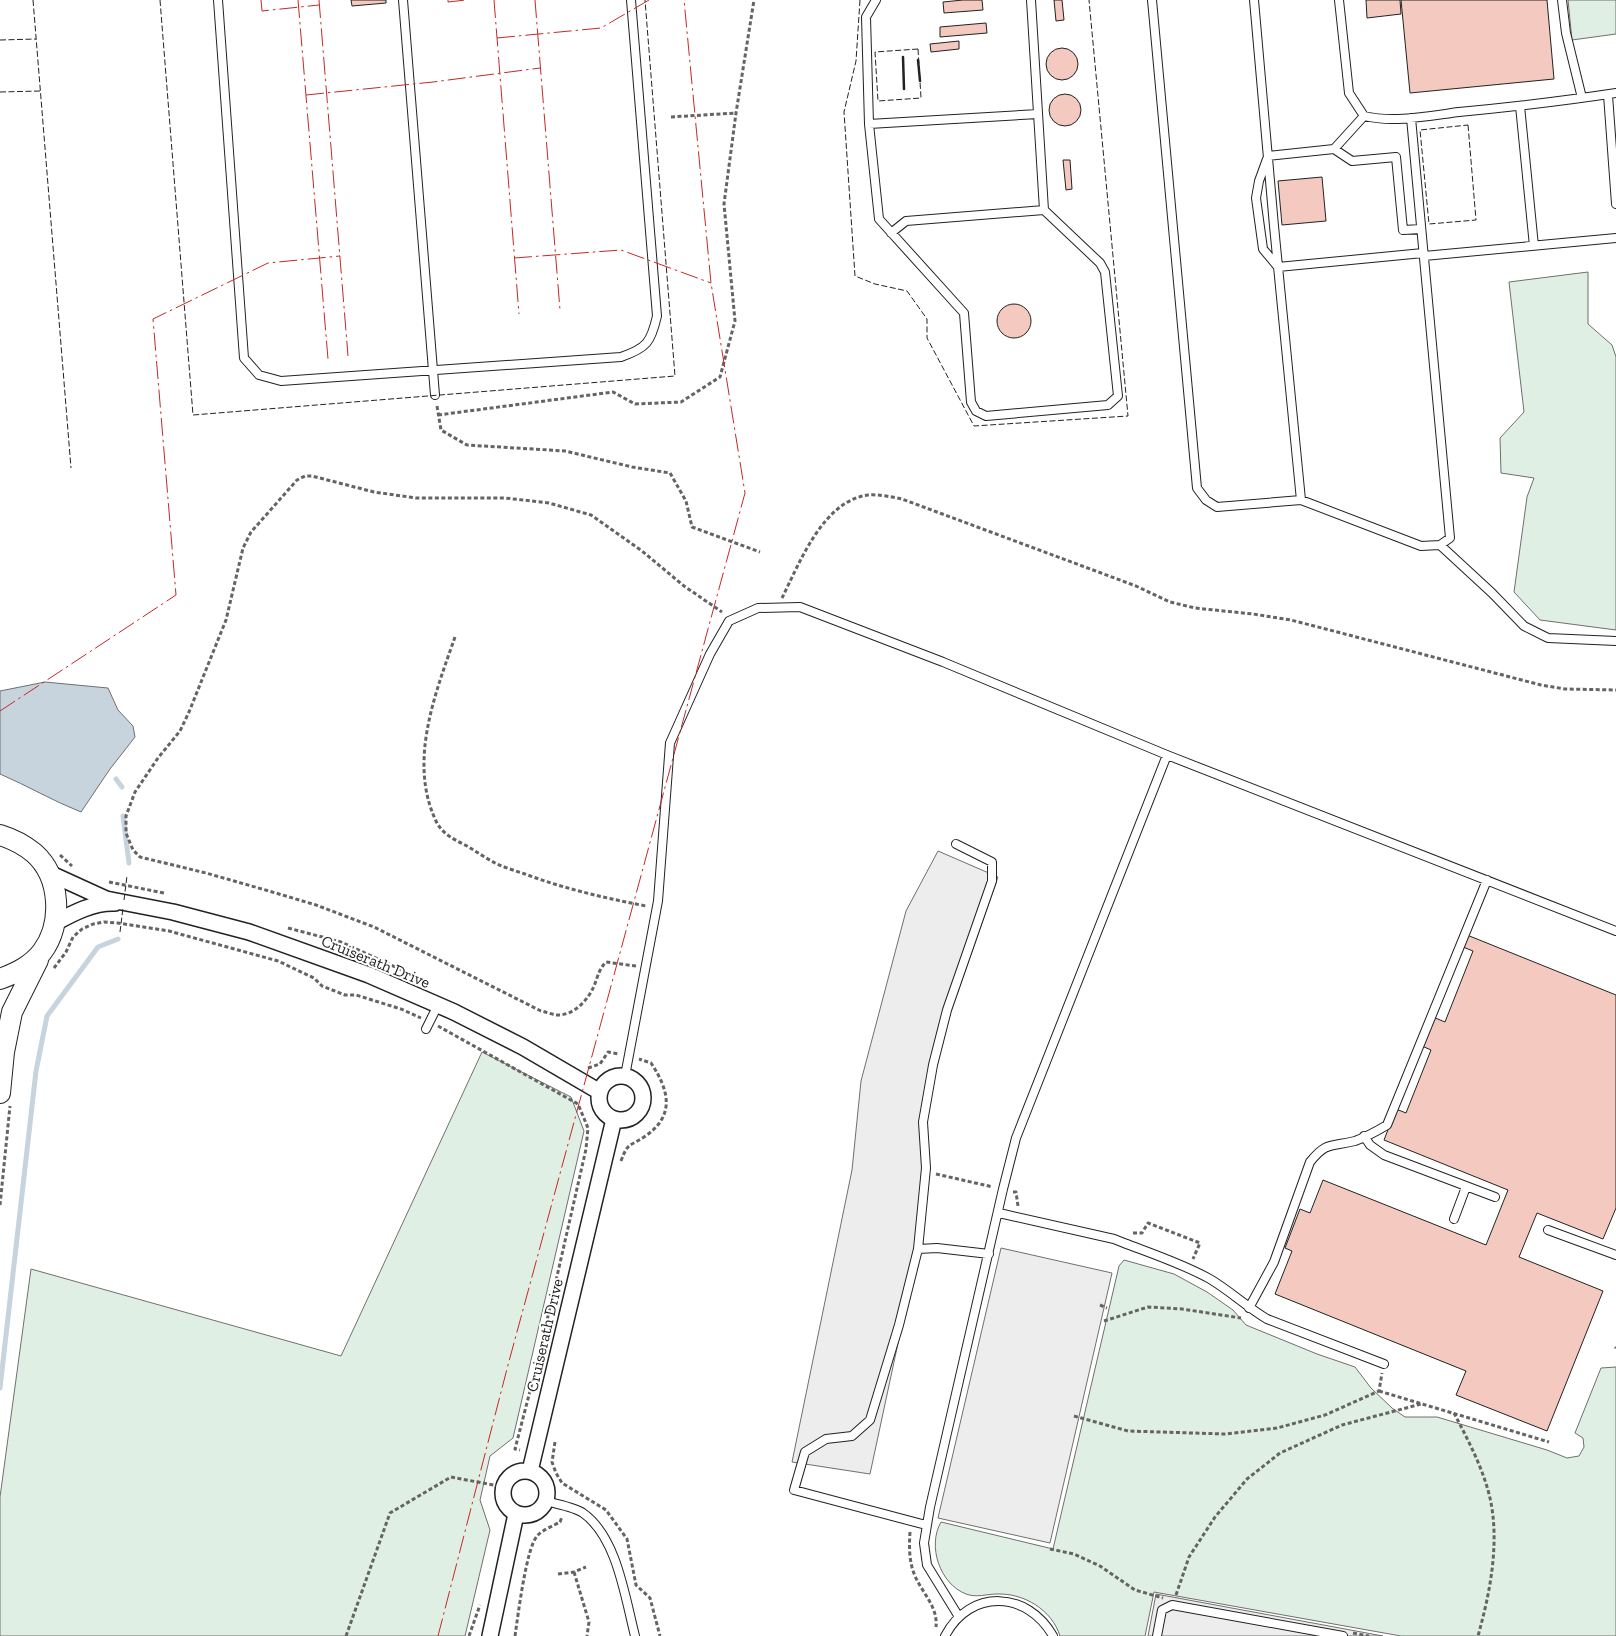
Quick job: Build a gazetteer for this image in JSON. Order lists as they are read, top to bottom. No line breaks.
{"streets":{"street":["Cruiserath Drive"]}}
